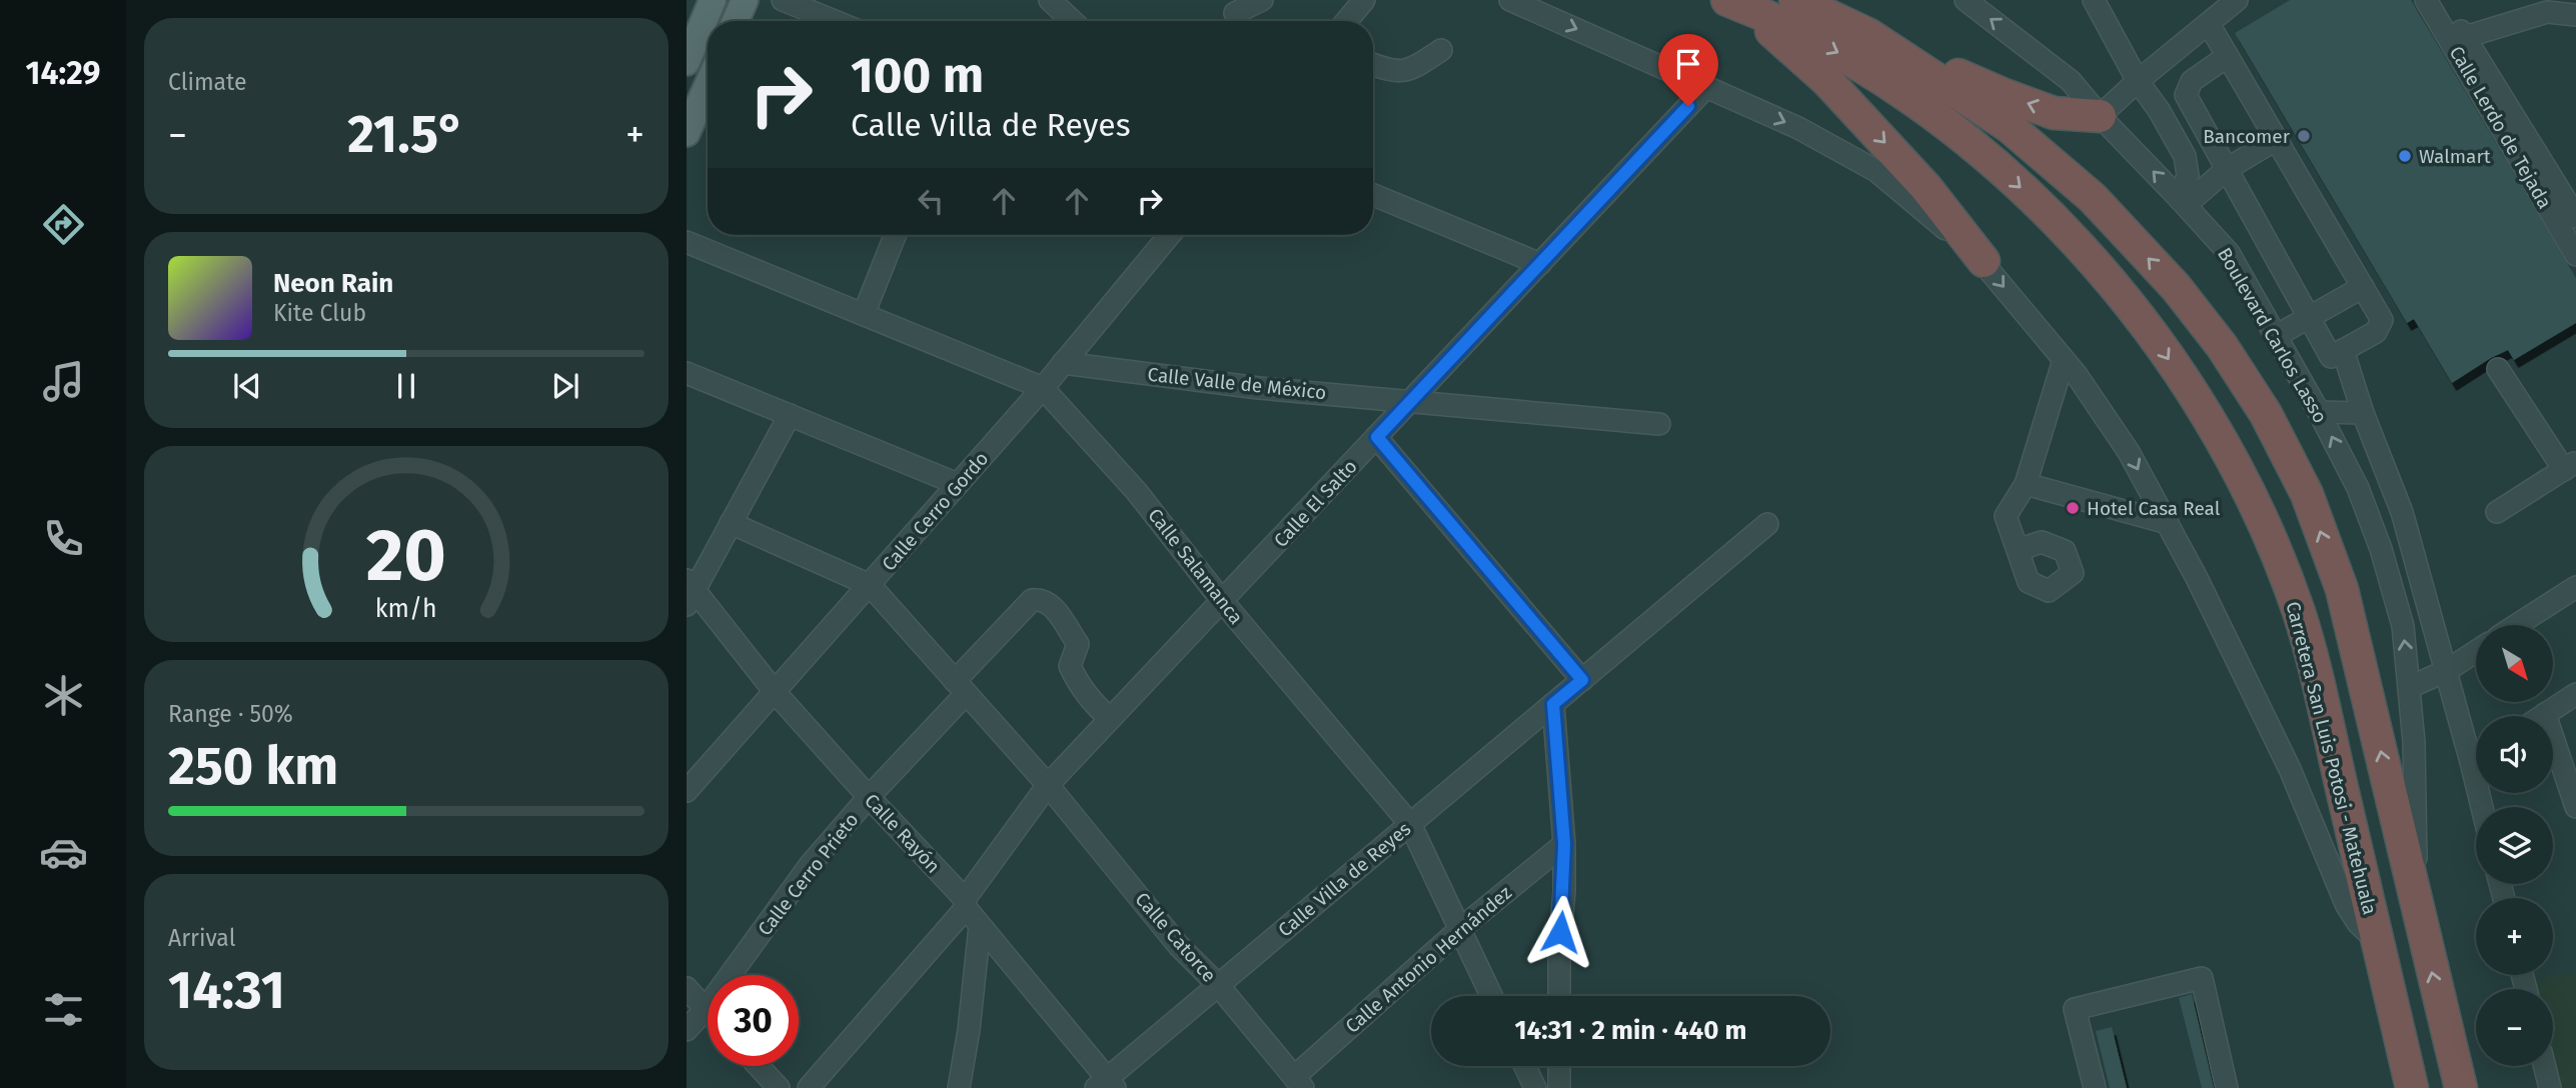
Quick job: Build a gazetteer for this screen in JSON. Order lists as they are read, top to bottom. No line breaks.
{"streets":{"highway":["Carretera San Luis Potosi - Matehuala"],"street":["Calle Lerdo de Tejada","Boulevard Carlos Lasso","Calle Valle de México","Calle El Salto","Calle Cerro Gordo","Calle Salamanca","Calle Rayón","Calle Cerro Prieto","Calle Villa de Reyes","Calle Catorce","Calle Antonio Hernández"]},"crossings":[["Calle Valle de México","Calle El Salto"],["Calle Valle de México","Calle Cerro Gordo"],["Calle El Salto","Calle Salamanca"],["Calle El Salto","Calle Rayón"],["Calle El Salto","Calle Cerro Prieto"],["Calle El Salto","Calle Catorce"],["Calle Cerro Gordo","Calle Salamanca"],["Calle Cerro Gordo","Calle Rayón"],["Calle Cerro Gordo","Calle Catorce"],["Calle Salamanca","Calle Villa de Reyes"],["Calle Salamanca","Calle Antonio Hernández"],["Calle Rayón","Calle Cerro Prieto"],["Calle Rayón","Calle Villa de Reyes"],["Calle Cerro Prieto","Calle Catorce"],["Calle Villa de Reyes","Calle Catorce"],["Calle Catorce","Calle Antonio Hernández"]],"places":["Bancomer","Walmart","Hotel Casa Real"],"north":"bottom right","page":{"tabs":"14:29","tile":["Climate",["Range · 50%","250 km"],["Arrival","14:31"]],"turn":["100 m","Calle Villa de Reyes"],"heat":["−","21.5°","+"],"song":["Neon Rain","Kite Club"],"map_buttons":["+","−"],"limit":"30","trip":"14:31 · 2 min · 440 m","gauge":["20","km/h"]}}
